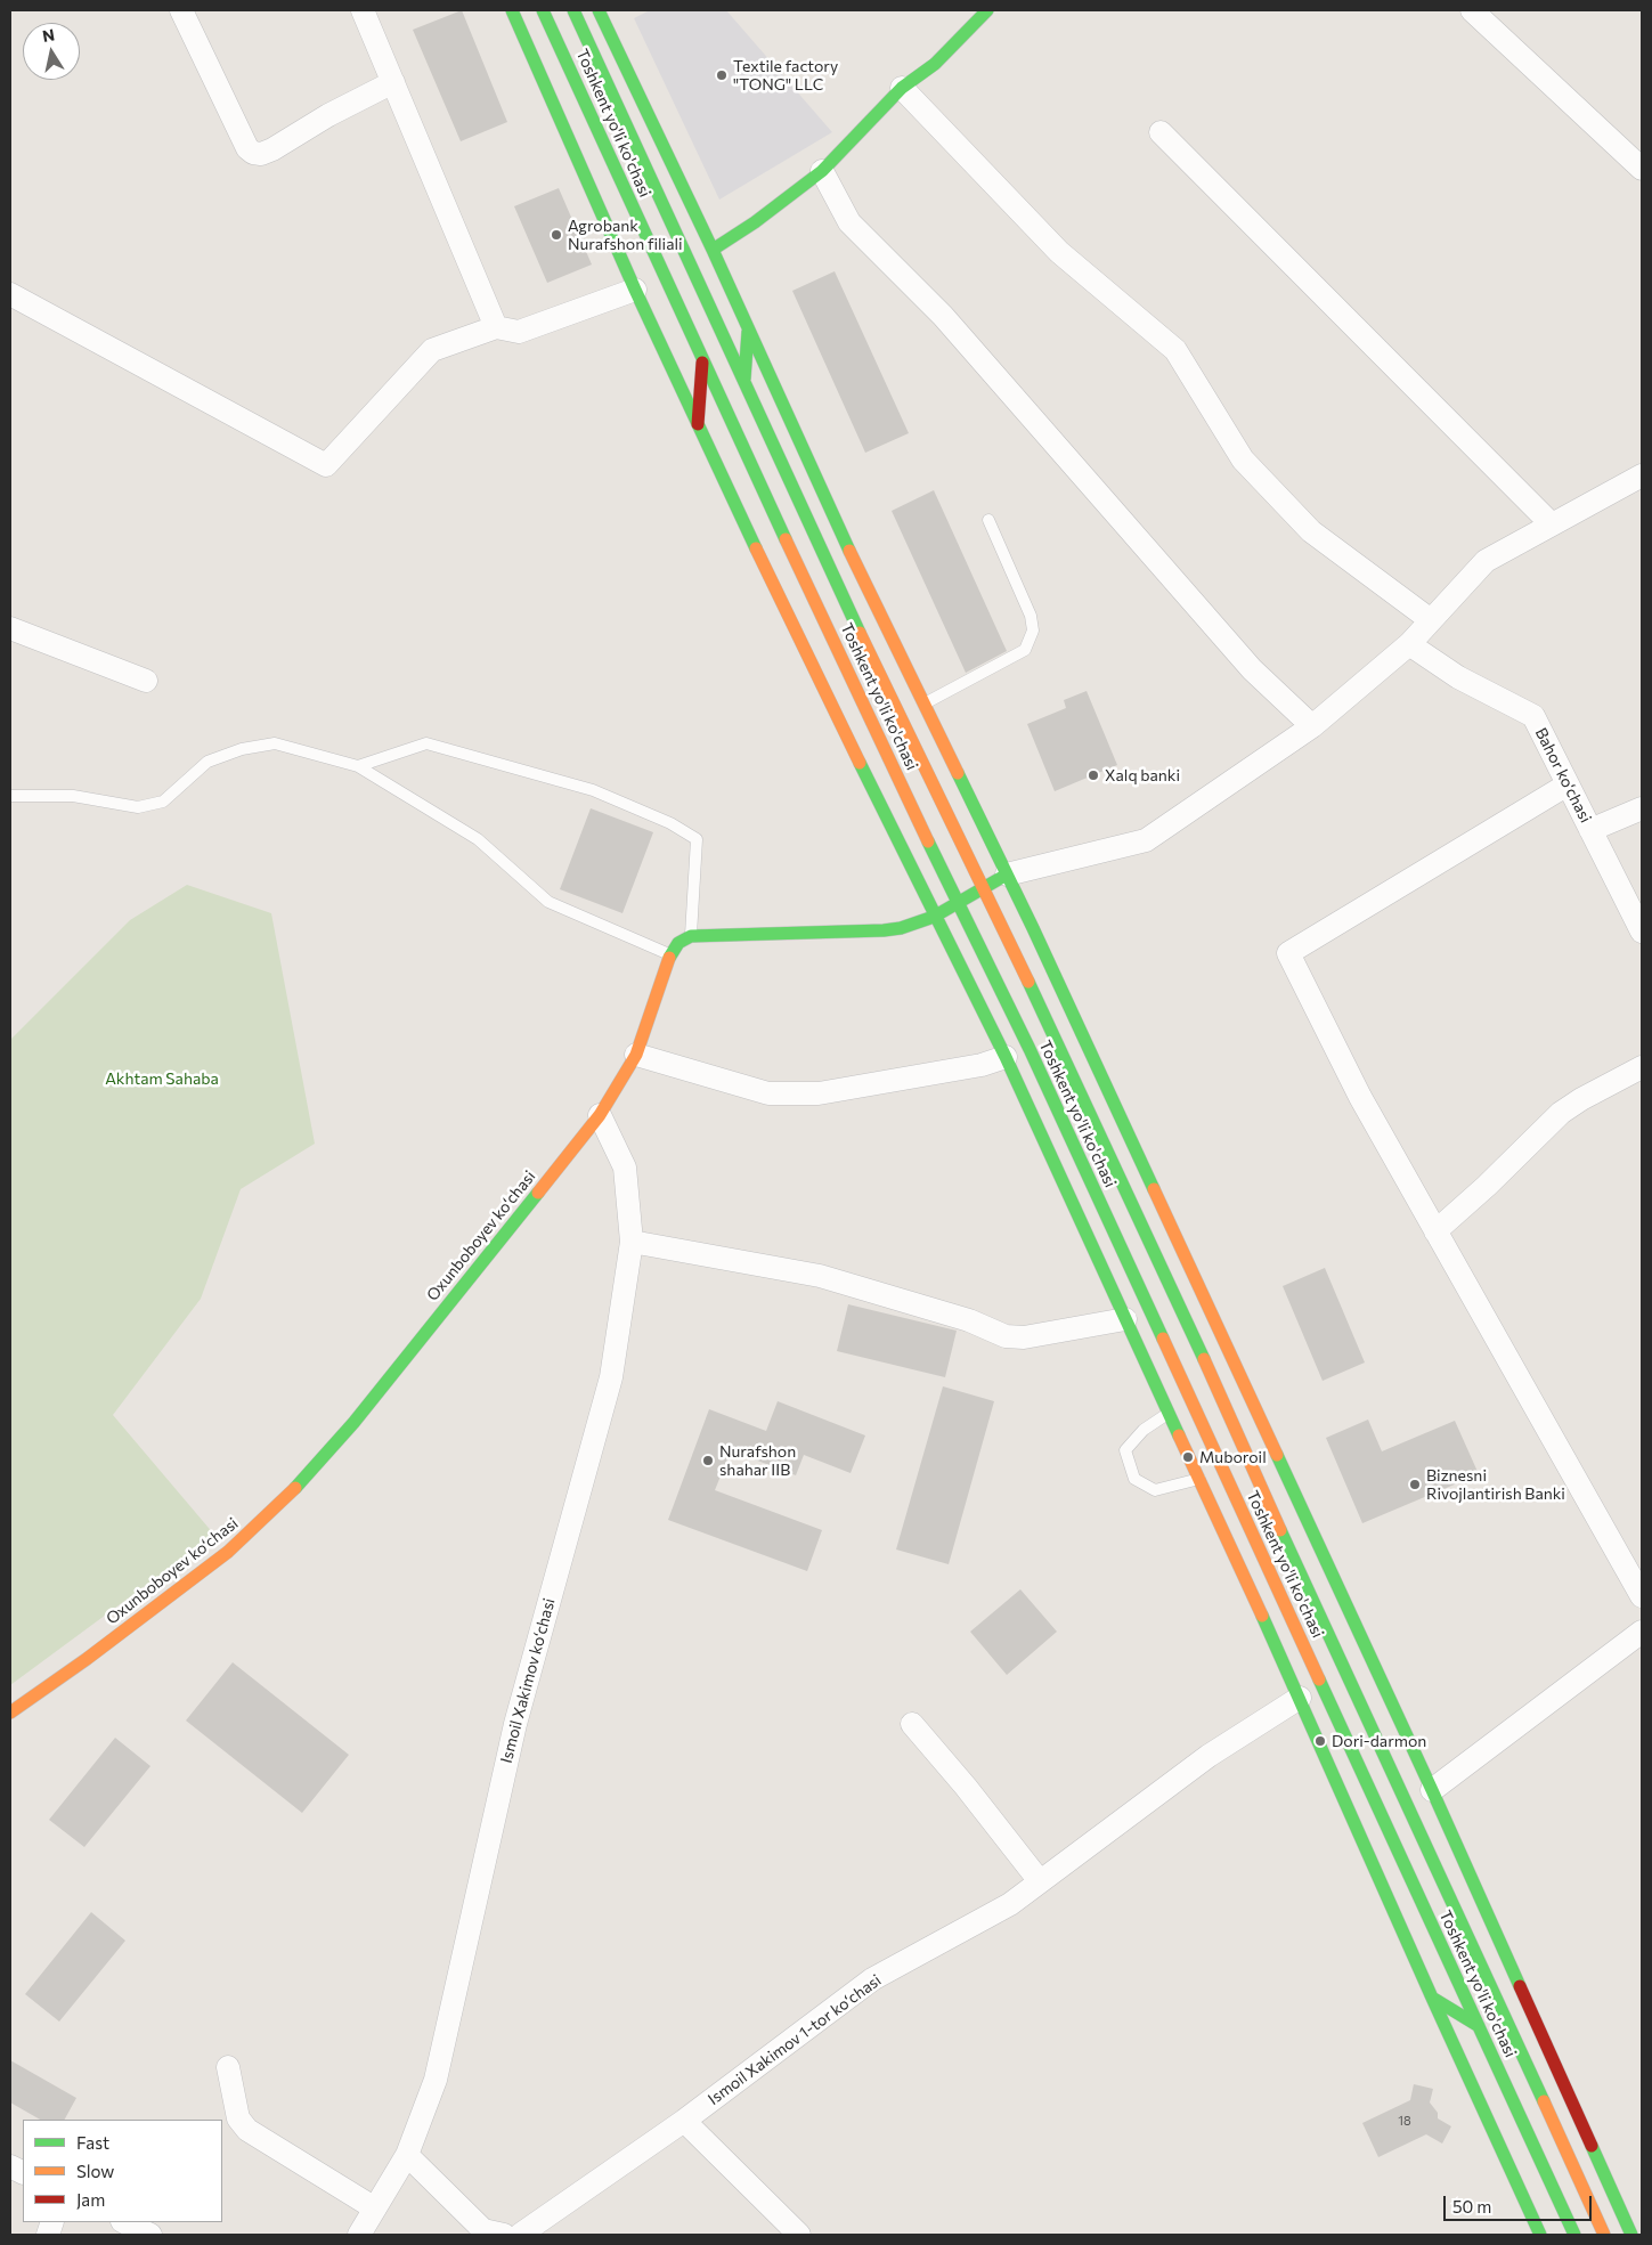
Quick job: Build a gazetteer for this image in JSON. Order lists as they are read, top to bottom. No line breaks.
{"streets":{"street":["Toshkent yo'li ko'chasi","Bahor ko‘chasi","Oxunboboyev ko‘chasi","Ismoil Xakimov ko‘chasi","Ismoil Xakimov 1-tor ko‘chasi"]},"crossings":[["Oxunboboyev ko‘chasi","Ismoil Xakimov ko‘chasi"]],"parks":["Akhtam Sahaba"],"places":["Textile factory \"TONG\" LLC","Agrobank Nurafshon filiali","Xalq banki","Muboroil","Nurafshon shahar IIB","Biznesni Rivojlantirish Banki","Dori-darmon"],"house_numbers":["18"],"legend":["Fast","Slow","Jam"],"scale_bar":"50 m","north":"top"}
